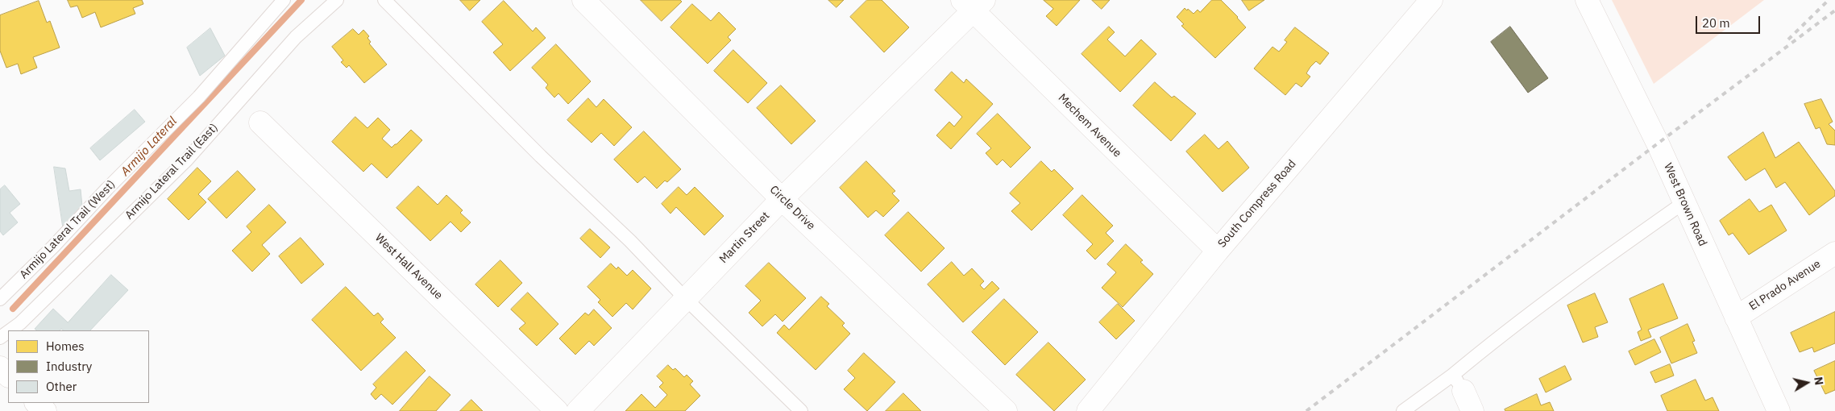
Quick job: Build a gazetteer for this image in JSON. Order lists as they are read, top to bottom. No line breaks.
{"streets":{"street":["Mechem Avenue","South Compress Road","West Brown Road","Circle Drive","Martin Street","West Hall Avenue","El Prado Avenue"],"lane":["Armijo Lateral Trail (East)","Armijo Lateral Trail (West)"]},"crossings":[["Mechem Avenue","South Compress Road"],["Mechem Avenue","Martin Street"],["West Brown Road","El Prado Avenue"],["Circle Drive","Martin Street"]],"water":["Armijo Lateral"],"legend":["Homes","Industry","Other"],"scale_bar":"20 m","north":"right"}
